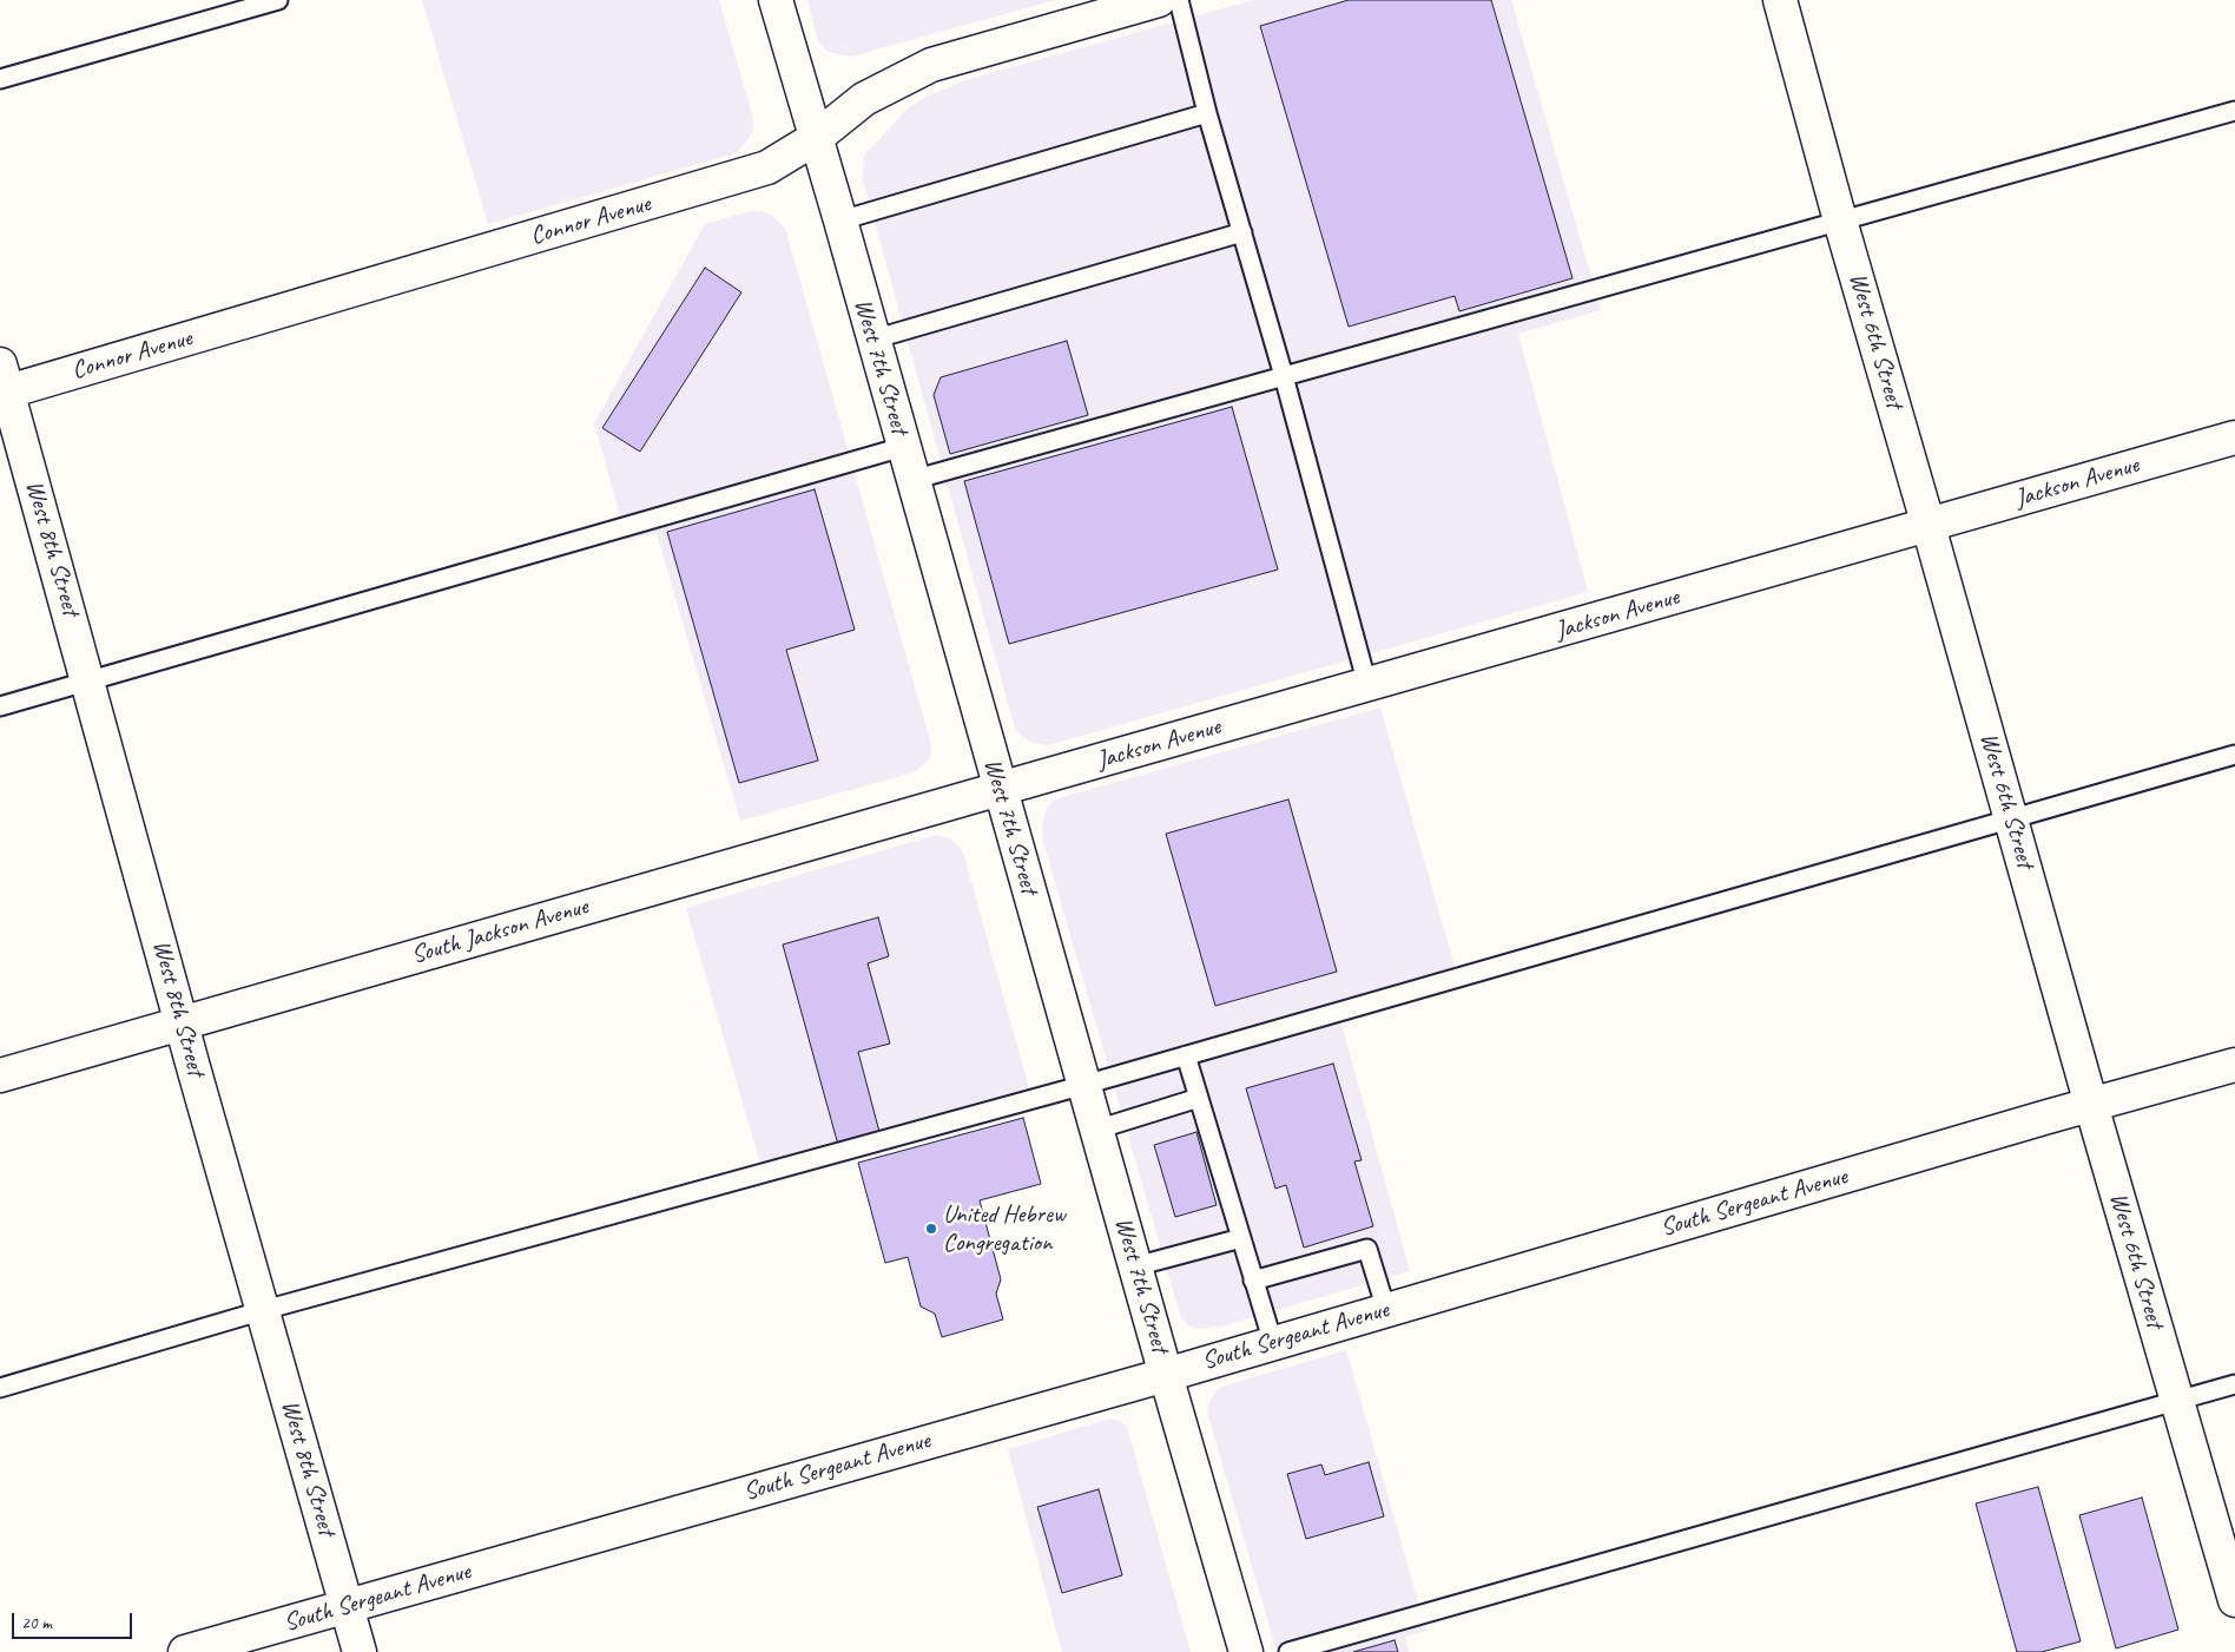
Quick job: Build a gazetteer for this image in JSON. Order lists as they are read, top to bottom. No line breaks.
{"streets":{"street":["Connor Avenue","West 6th Street","West 7th Street","Jackson Avenue","West 8th Street","South Jackson Avenue","South Sergeant Avenue"]},"crossings":[["Connor Avenue","West 7th Street"],["Connor Avenue","West 8th Street"],["West 6th Street","Jackson Avenue"],["West 6th Street","South Sergeant Avenue"],["West 7th Street","Jackson Avenue"],["West 7th Street","South Jackson Avenue"],["West 7th Street","South Sergeant Avenue"],["Jackson Avenue","South Jackson Avenue"],["West 8th Street","South Jackson Avenue"],["West 8th Street","South Sergeant Avenue"]],"places":["United Hebrew Congregation"],"scale_bar":"20 m"}
